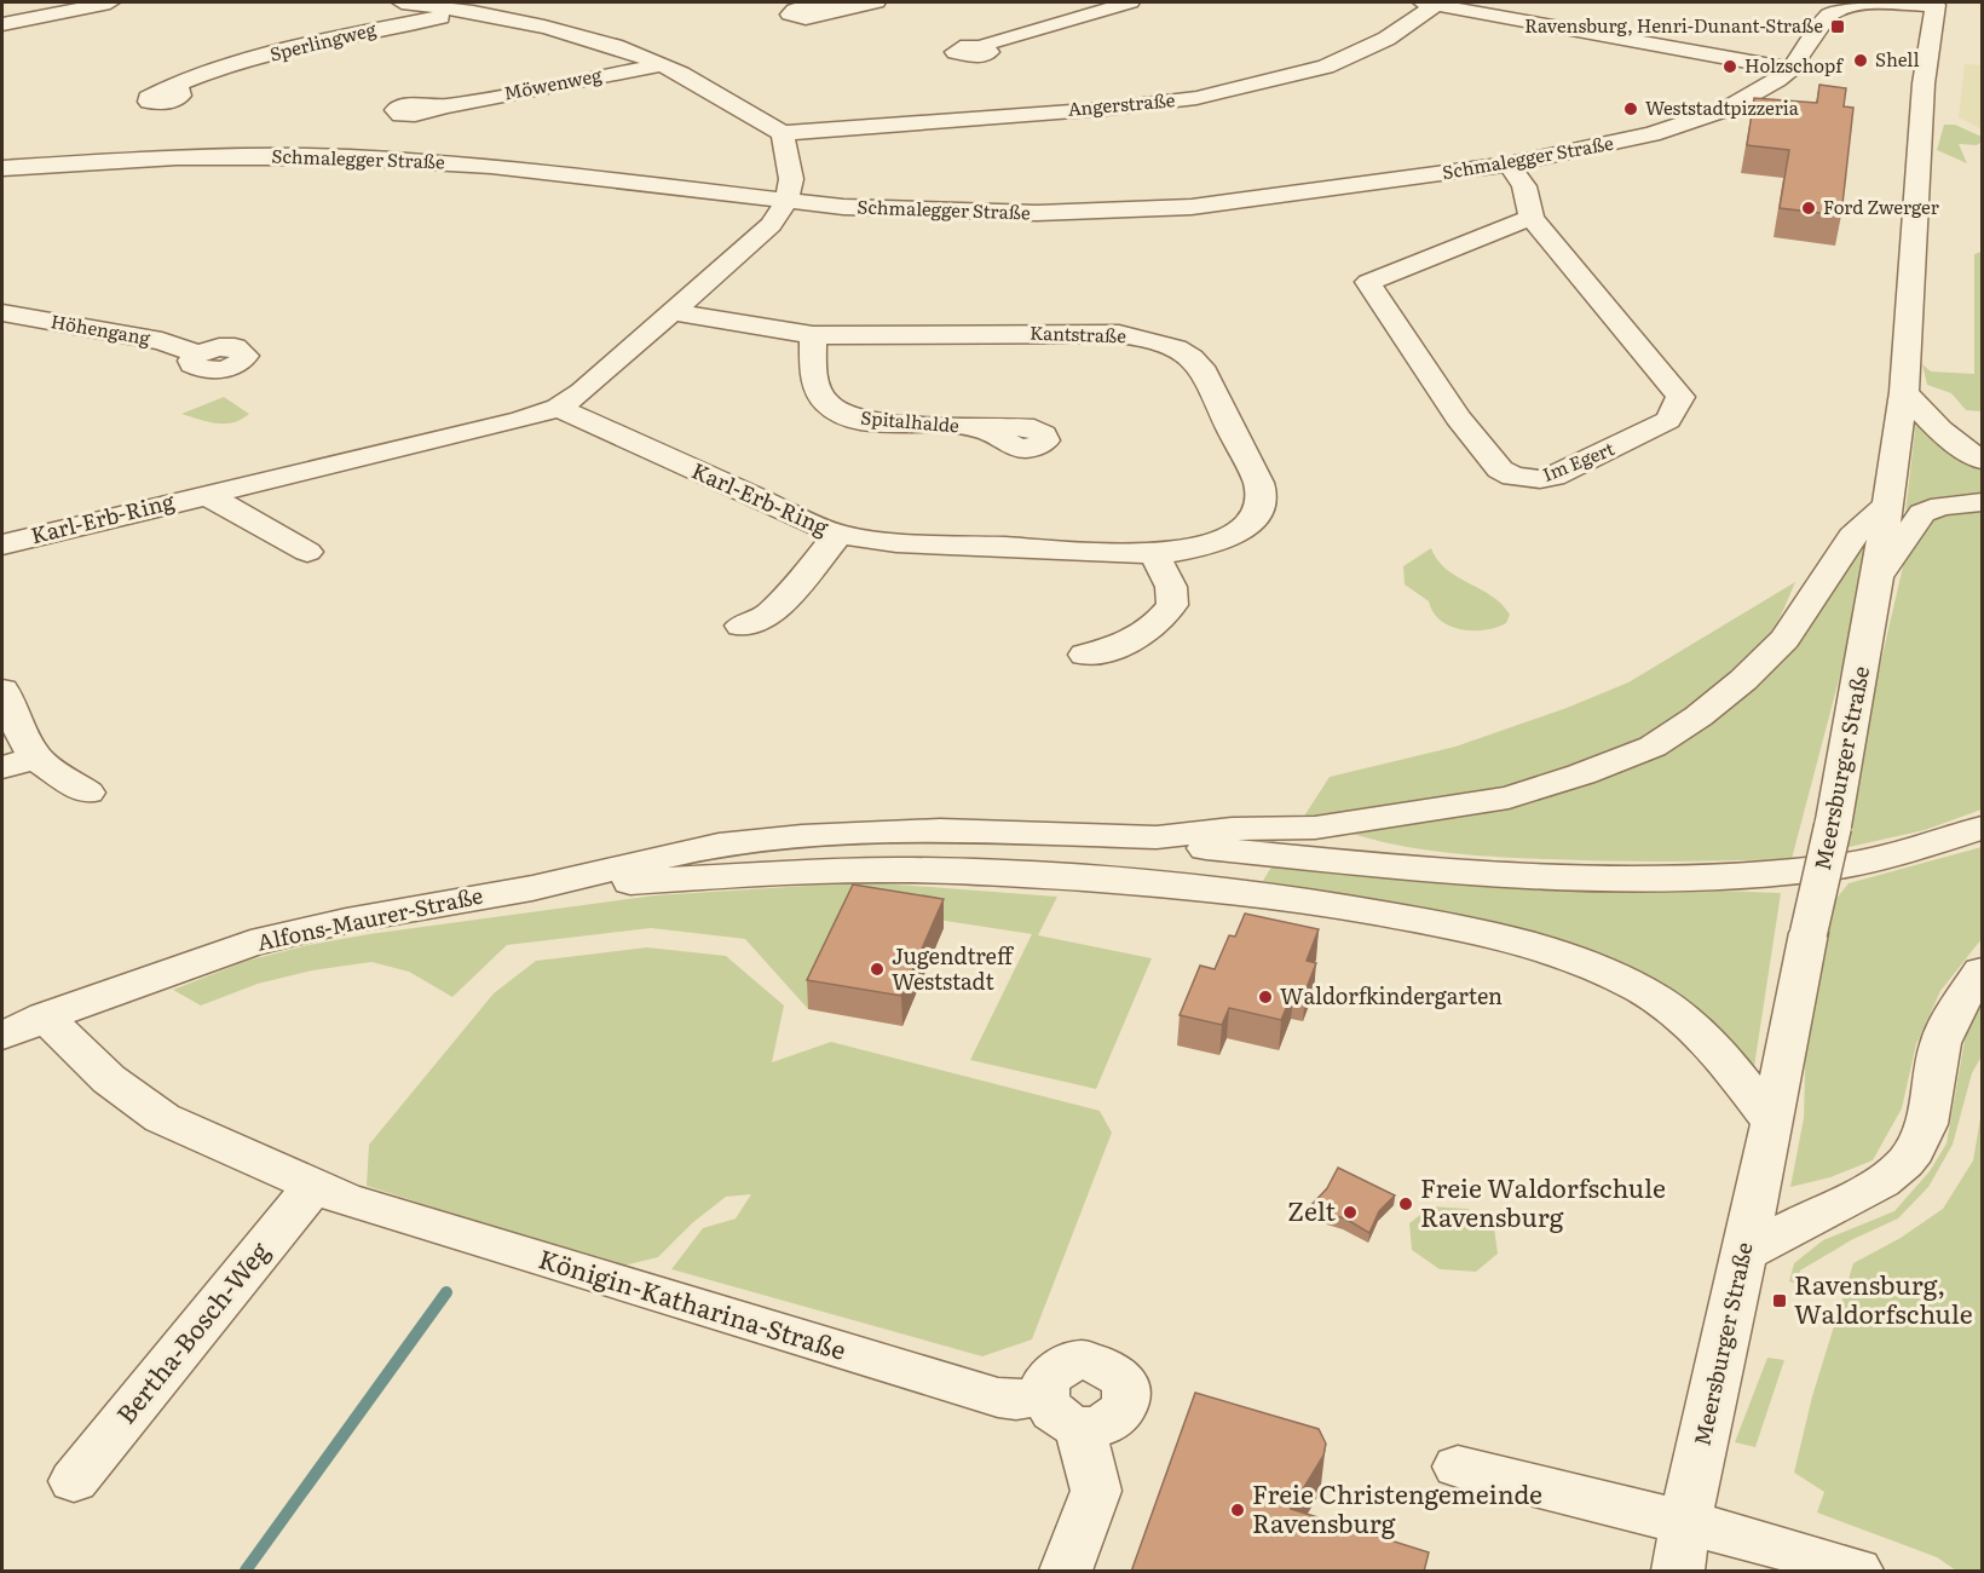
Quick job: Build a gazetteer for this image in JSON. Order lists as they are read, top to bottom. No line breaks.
{"streets":{"street":["Sperlingweg","Möwenweg","Angerstraße","Schmalegger Straße","Höhengang","Kantstraße","Spitalhalde","Im Egert","Karl-Erb-Ring","Meersburger Straße","Alfons-Maurer-Straße","Königin-Katharina-Straße","Bertha-Bosch-Weg"]},"crossings":[["Schmalegger Straße","Im Egert"],["Schmalegger Straße","Karl-Erb-Ring"],["Kantstraße","Spitalhalde"],["Kantstraße","Karl-Erb-Ring"],["Königin-Katharina-Straße","Bertha-Bosch-Weg"]],"places":{"transit":["Ravensburg, Henri-Dunant-Straße","Ravensburg, Waldorfschule"],"other":["Shell","Holzschopf","Weststadtpizzeria","Ford Zwerger","Jugendtreff Weststadt","Waldorfkindergarten","Freie Waldorfschule Ravensburg","Zelt","Freie Christengemeinde Ravensburg"]}}
